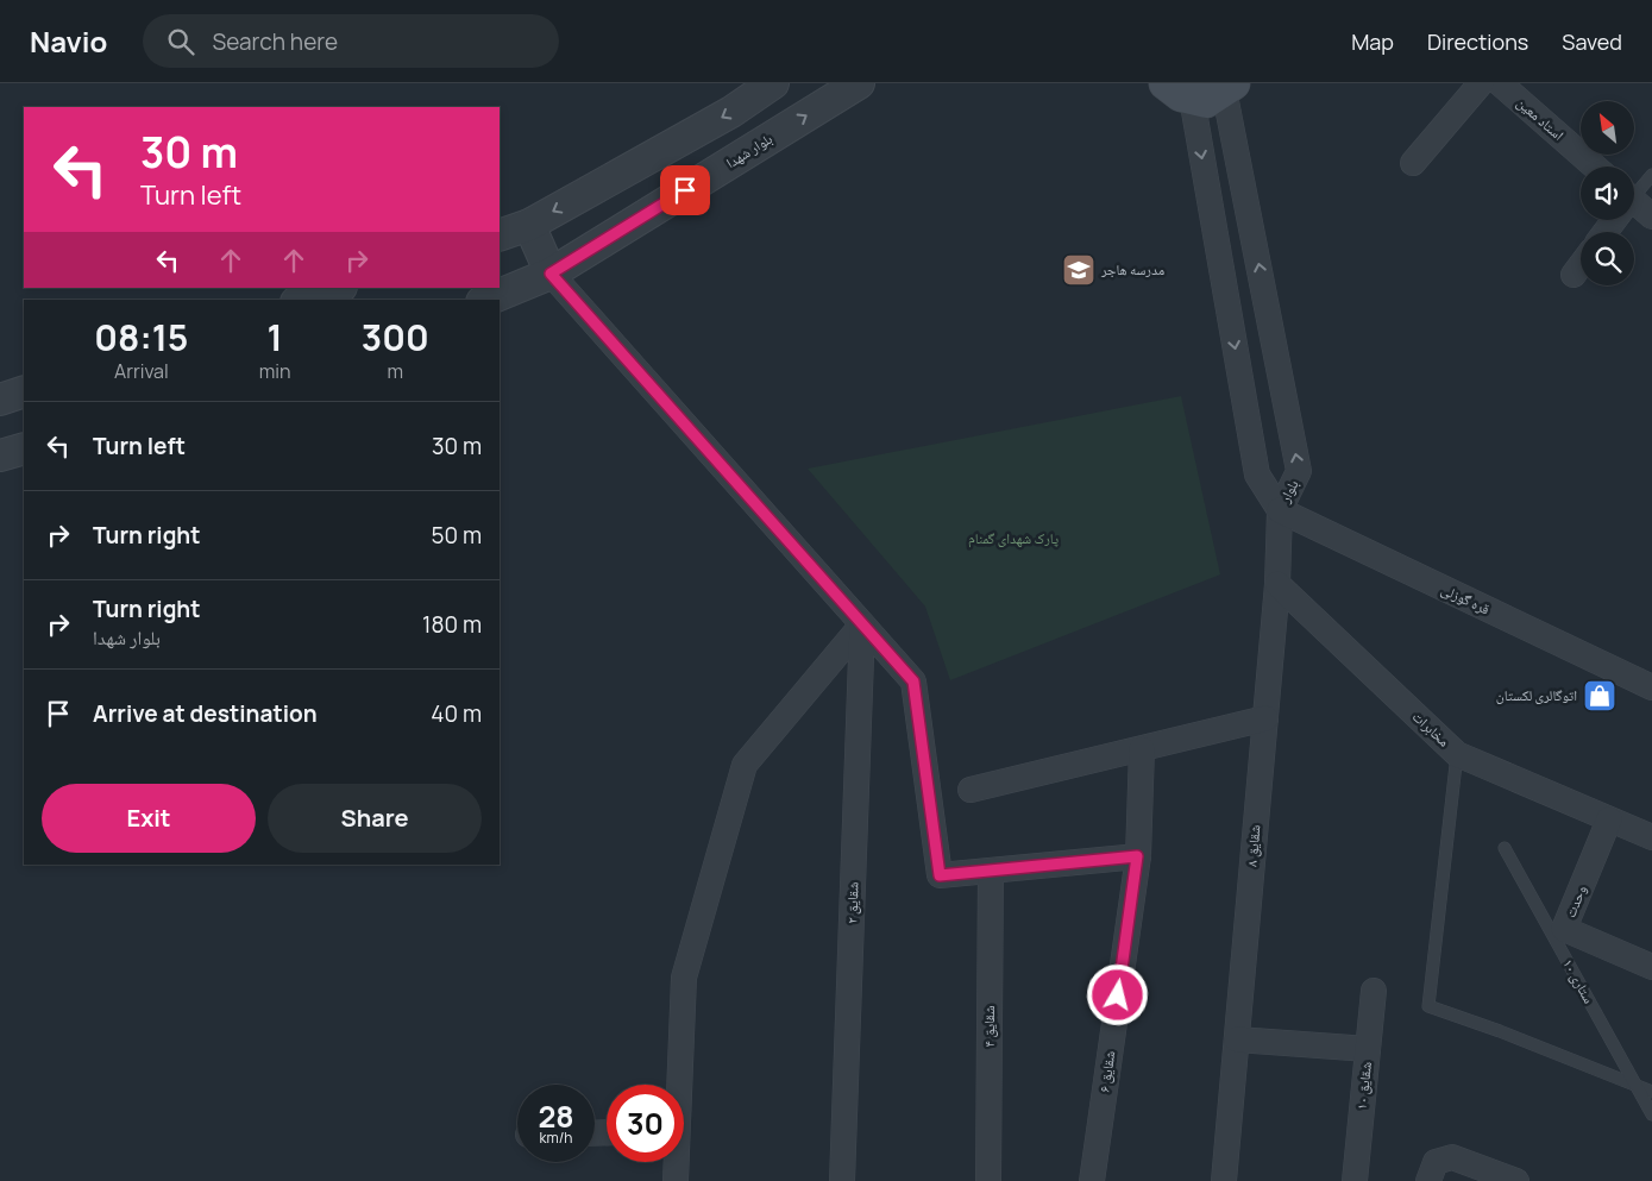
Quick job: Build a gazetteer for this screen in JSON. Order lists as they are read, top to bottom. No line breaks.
{"streets":{"street":["استاد معین","بلوار شهدا","بلوار","قره گوزلی","مخابرات","شقایق ۸","وحدت","شقایق ۲","شقایق ۴","شقایق ۶","شقایق ۱۰"],"lane":["ستاری ۱۰"]},"crossings":[["بلوار","قره گوزلی"],["بلوار","شقایق ۸"],["قره گوزلی","شقایق ۸"],["مخابرات","شقایق ۸"],["مخابرات","وحدت"]],"parks":["پارک شهدای گمنام"],"places":{"school or university":["مدرسه هاجر"],"shop":["اتوگالری لکستان"]},"north":"top left","page":{"header":"Navio","search":"Search here","nav":["Map","Directions","Saved"],"turn":["30 m","Turn left"],"eta":["08:15","Arrival","1","min","300","m"],"list":[{"name":"Turn left","value":"30 m"},{"name":"Turn right","value":"50 m"},{"name":"Turn right","note":"بلوار شهدا","value":"180 m"},{"name":"Arrive at destination","value":"40 m"}],"buttons":["Exit","Share"],"speed":"28 km/h","limit":"30"}}
